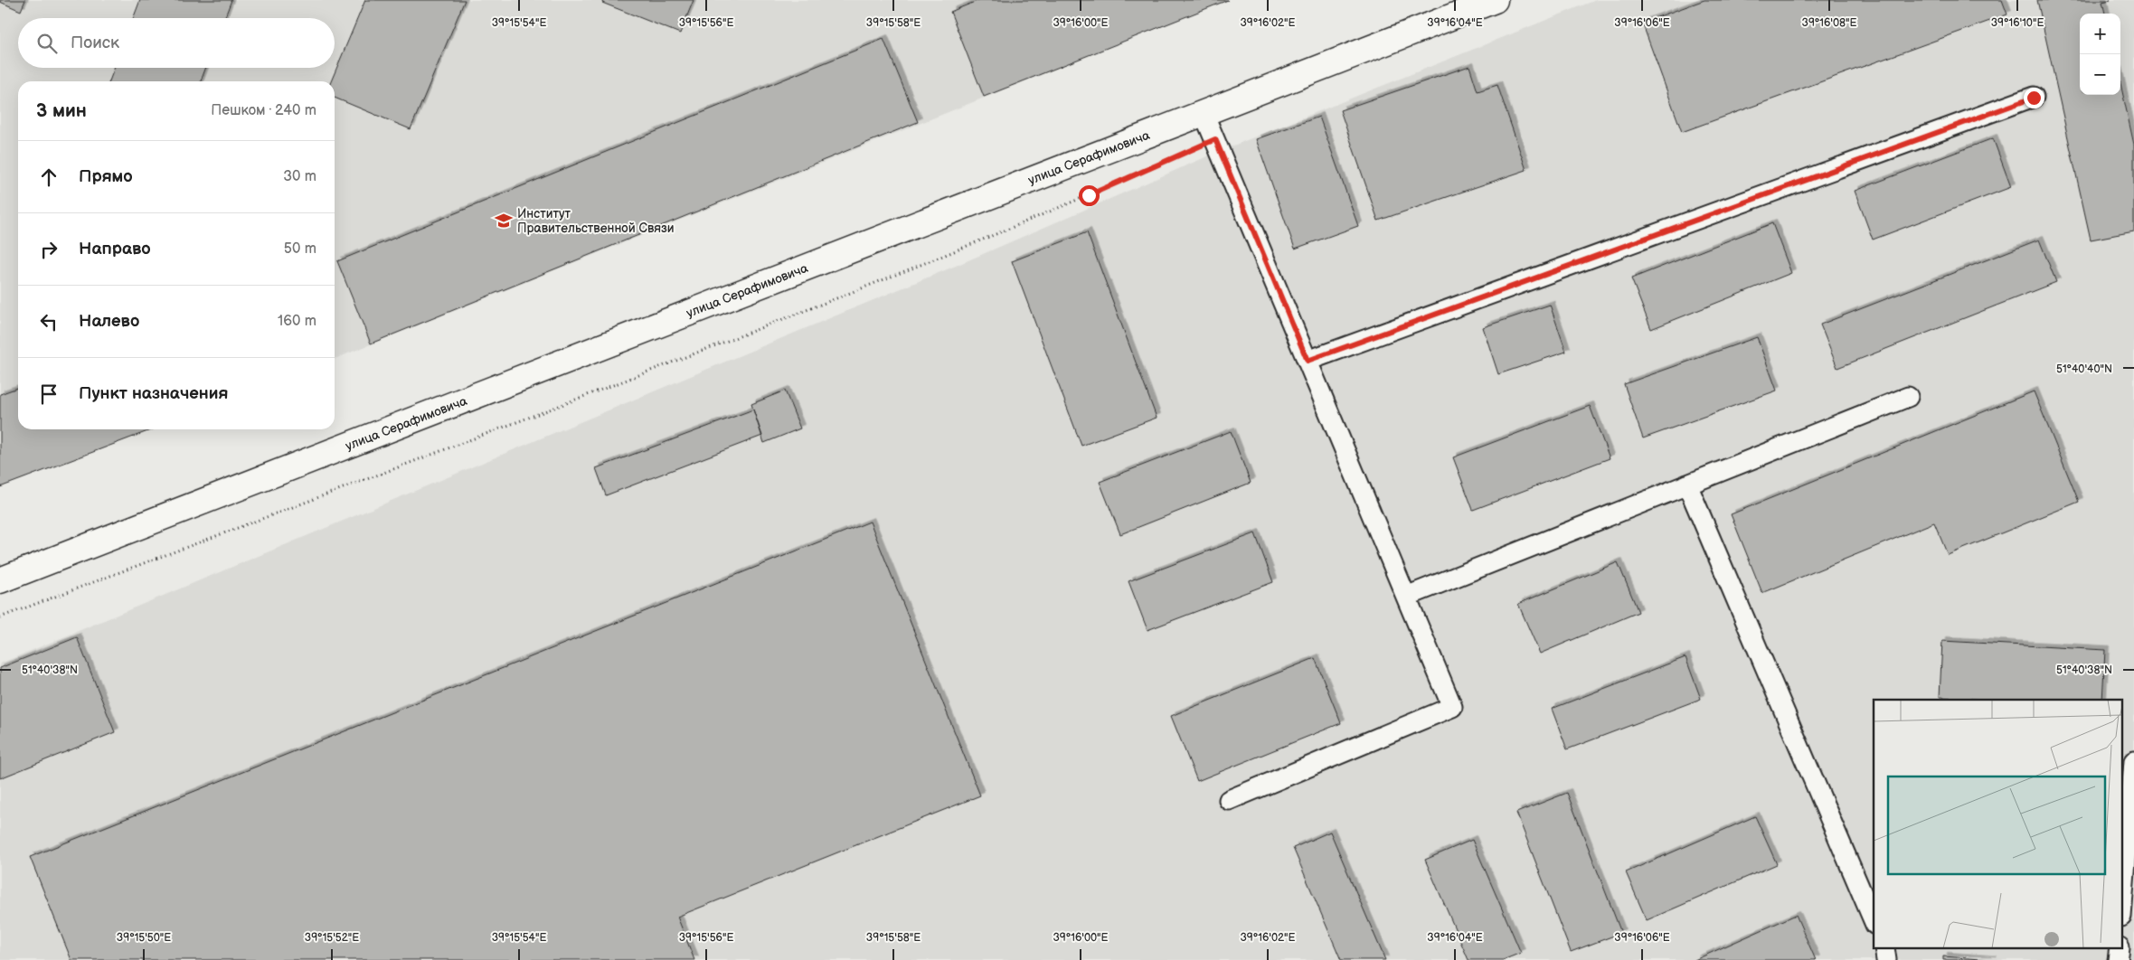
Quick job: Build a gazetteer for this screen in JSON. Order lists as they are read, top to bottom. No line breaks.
{"streets":{"street":["улица Серафимовича"]},"places":{"school or university":["Институт Правительственной Связи"]},"page":{"map_buttons":["+","−"],"search":"Поиск","heading":["3 мин","Пешком · 240 m"],"list":[["Прямо","30 m"],["Направо","50 m"],["Налево","160 m"],"Пункт назначения"]},"coordinates":["39°15'54\"E","39°15'56\"E","39°15'58\"E","39°16'00\"E","39°16'02\"E","39°16'04\"E","39°16'06\"E","39°16'08\"E","39°16'10\"E","51°40'40\"N","51°40'38\"N","39°15'50\"E","39°15'52\"E"]}
